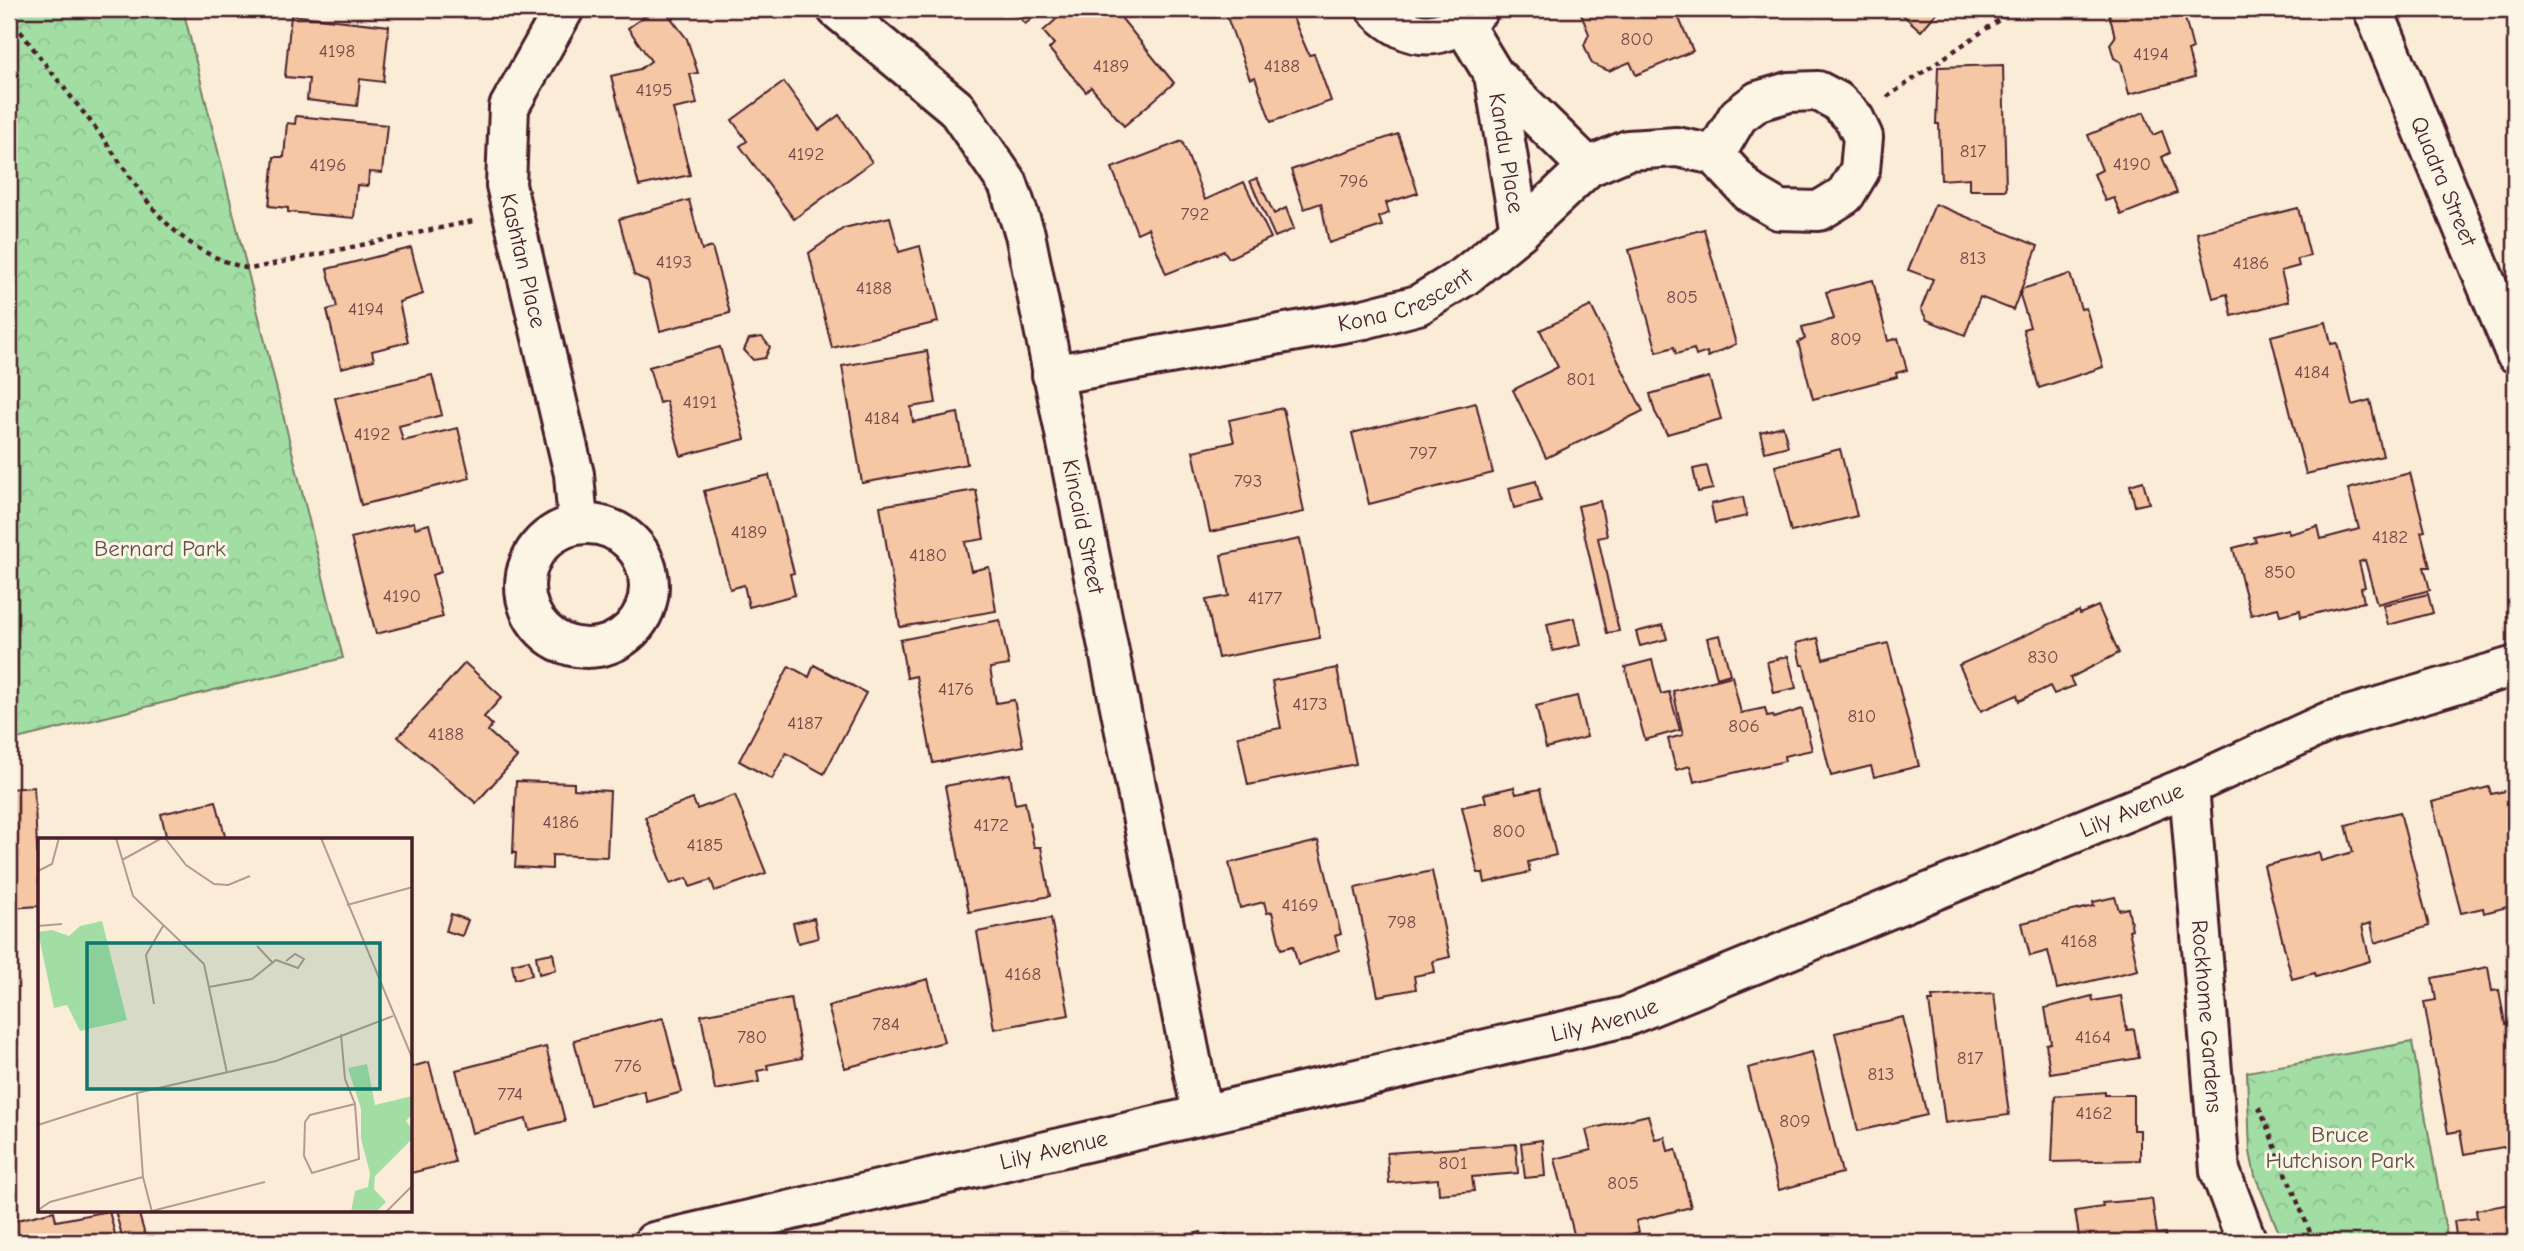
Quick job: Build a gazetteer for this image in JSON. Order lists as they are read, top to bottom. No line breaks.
{"streets":{"street":["Kandu Place","Quadra Street","Kashtan Place","Kona Crescent","Kincaid Street","Lily Avenue","Rockhome Gardens"]},"crossings":[["Kandu Place","Kona Crescent"],["Kona Crescent","Kincaid Street"],["Kincaid Street","Lily Avenue"],["Lily Avenue","Rockhome Gardens"]],"parks":["Bernard Park","Bruce Hutchison Park"],"house_numbers":["800","4198","4194","4189","4188","4195","817","4192","4190","4196","796","792","813","4193","4186","4188","805","4194","809","4184","801","4191","4184","4192","797","793","4189","4182","4180","850","4190","4177","830","4176","4173","810","4187","806","4188","4186","4172","800","4185","4169","798","4168","4168","784","780","4164","817","776","813","774","4162","809","801","805"]}
